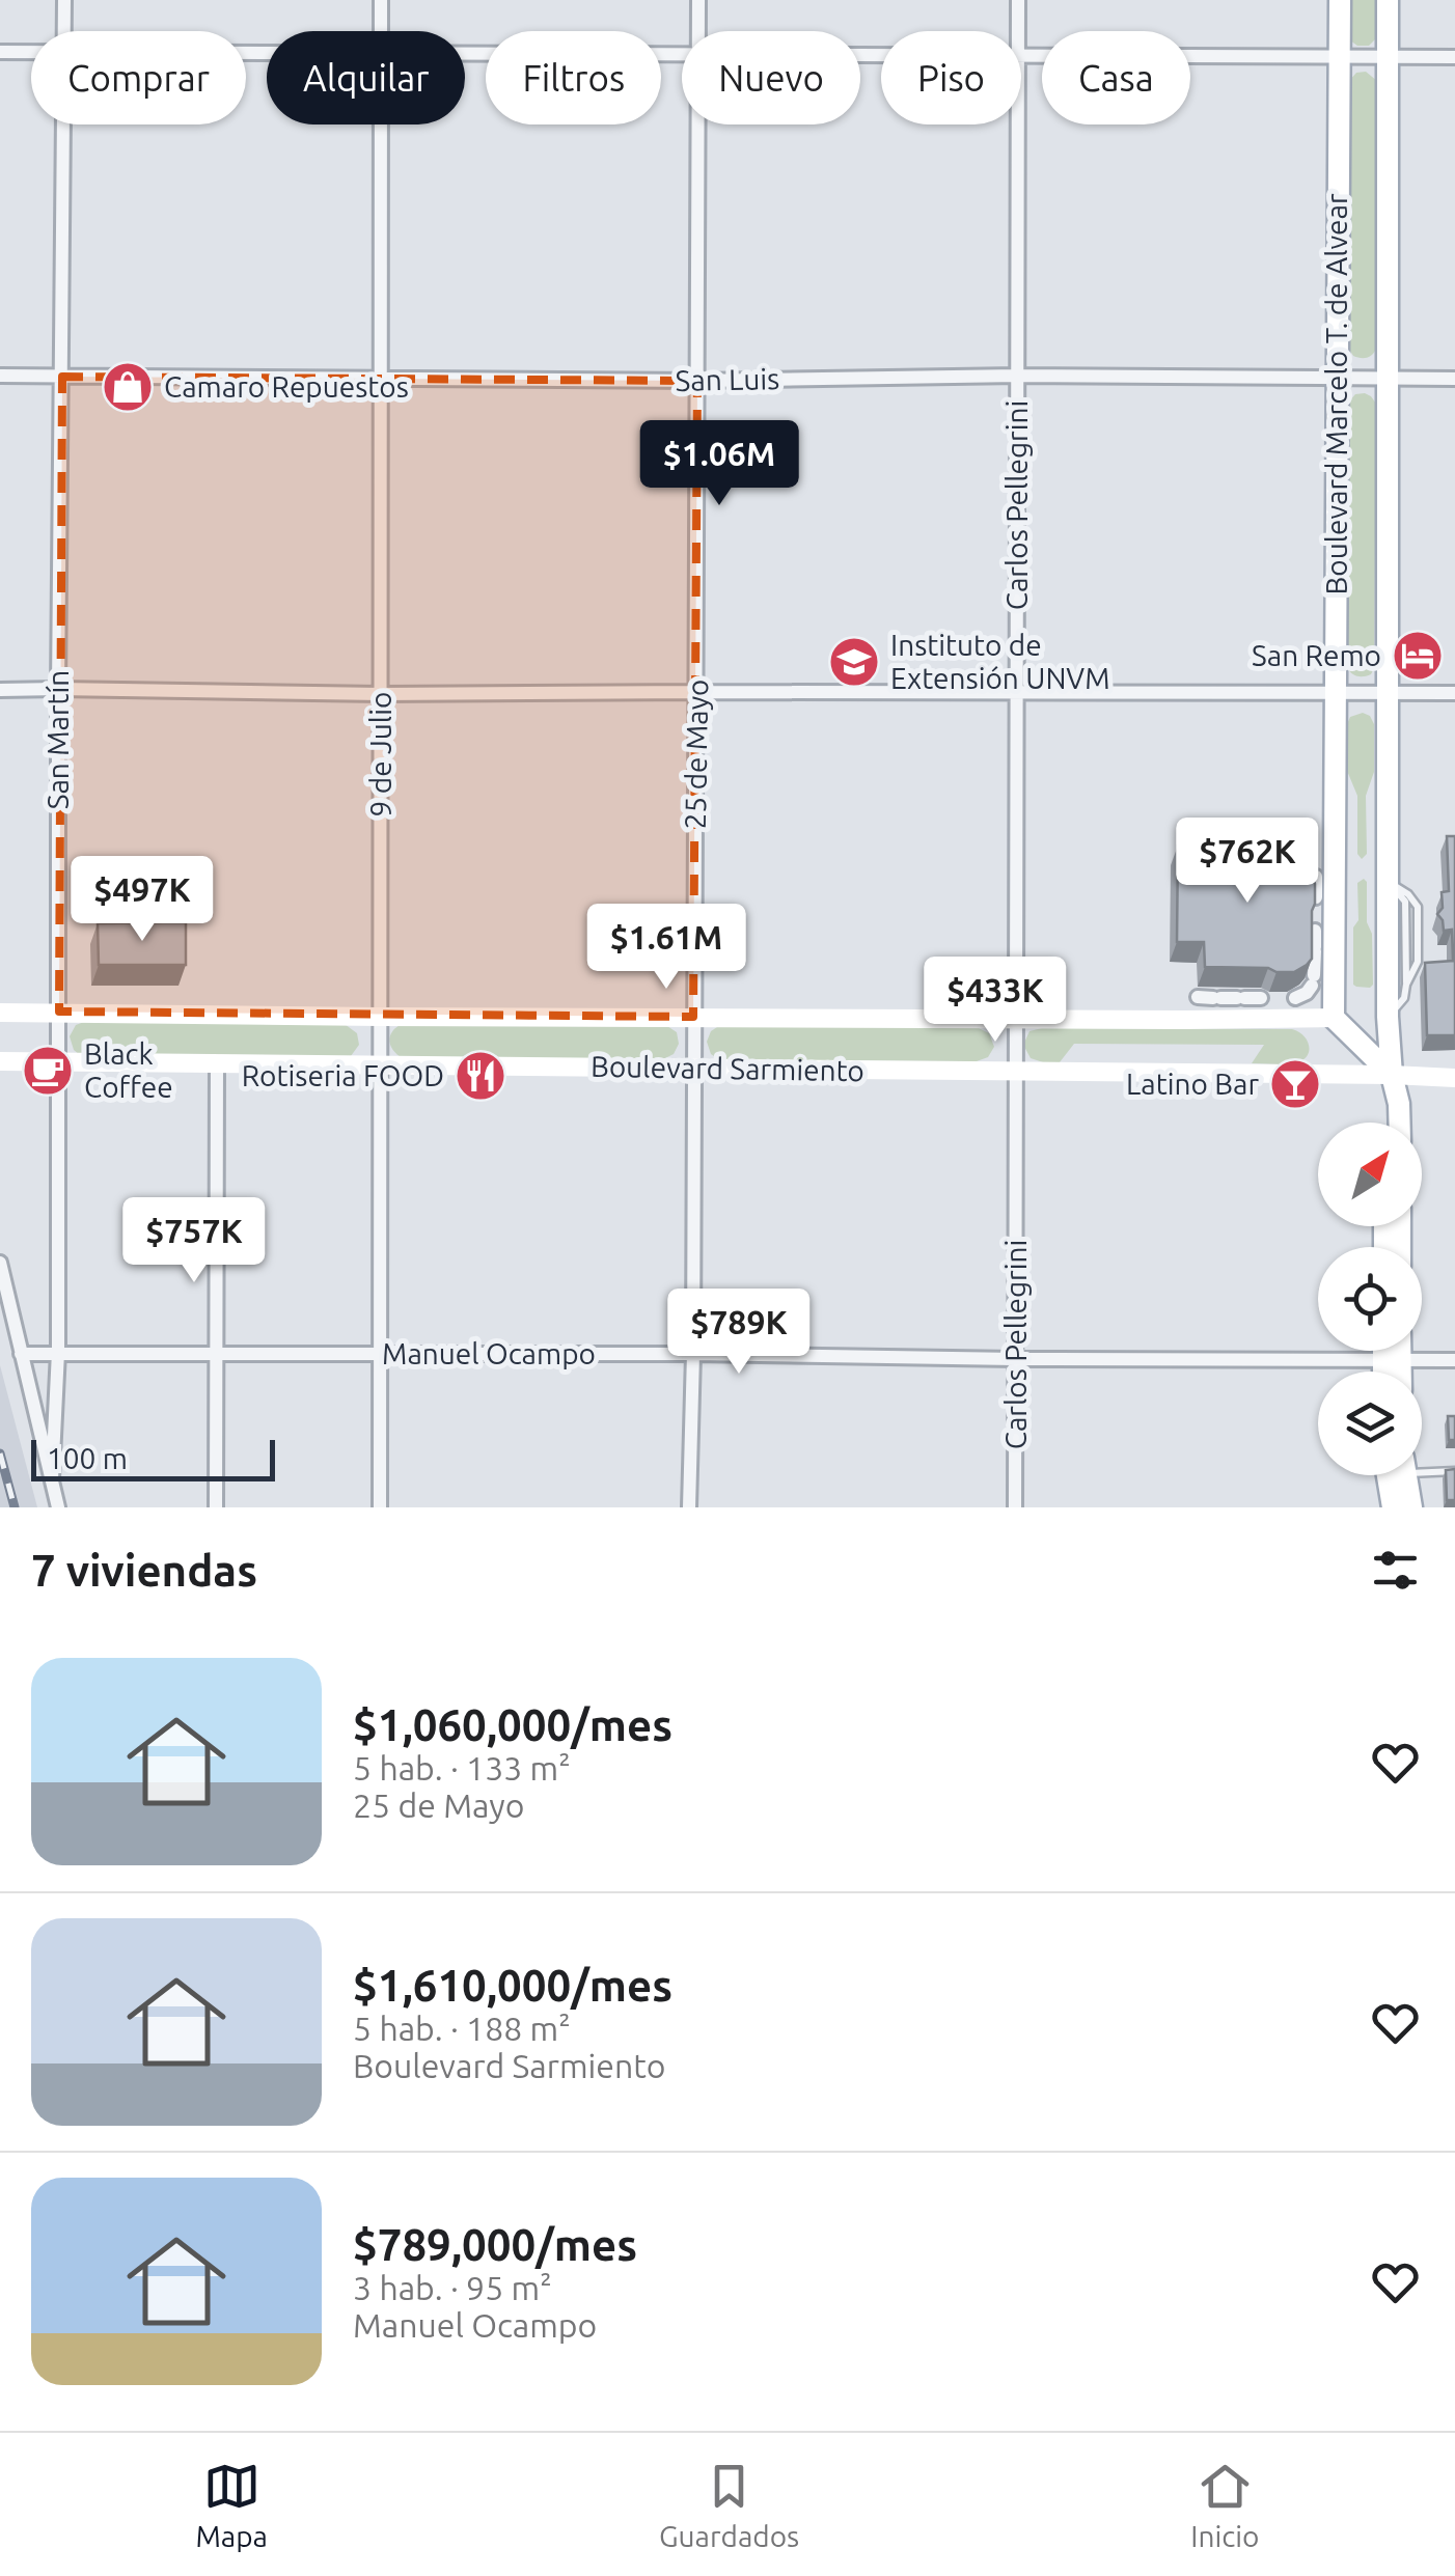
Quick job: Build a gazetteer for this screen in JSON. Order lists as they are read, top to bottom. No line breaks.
{"streets":{"main road":["Boulevard Marcelo T. de Alvear","Boulevard Sarmiento"],"street":["San Luis","Carlos Pellegrini","San Martín","9 de Julio","25 de Mayo","Manuel Ocampo"]},"crossings":[["San Luis","Boulevard Marcelo T. de Alvear"],["San Luis","Carlos Pellegrini"],["San Luis","San Martín"],["San Luis","9 de Julio"],["San Luis","25 de Mayo"],["Boulevard Marcelo T. de Alvear","Boulevard Sarmiento"],["Carlos Pellegrini","Boulevard Sarmiento"],["Carlos Pellegrini","Manuel Ocampo"],["San Martín","Boulevard Sarmiento"],["San Martín","Manuel Ocampo"],["9 de Julio","Boulevard Sarmiento"],["9 de Julio","Manuel Ocampo"],["25 de Mayo","Boulevard Sarmiento"],["25 de Mayo","Manuel Ocampo"]],"places":{"shop":["Camaro Repuestos"],"hotel":["San Remo"],"school or university":["Instituto de Extensión UNVM"],"cafe":["Black Coffee"],"restaurant":["Rotiseria FOOD"],"bar":["Latino Bar"]},"scale_bar":"100 m","north":"top right","page":{"chip":["Comprar","Alquilar","Filtros","Nuevo","Piso","Casa"],"price":["$1.06M","$762K","$497K","$1.61M","$433K","$757K","$789K"],"scale":"100 m","heading":"7 viviendas","list":[{"name":"$1,060,000/mes","note":"5 hab. · 133 m² · 25 de Mayo"},{"name":"$1,610,000/mes","note":"5 hab. · 188 m² · Boulevard Sarmiento"},{"name":"$789,000/mes","note":"3 hab. · 95 m² · Manuel Ocampo"}],"tabs":["Mapa","Guardados","Inicio"]}}
